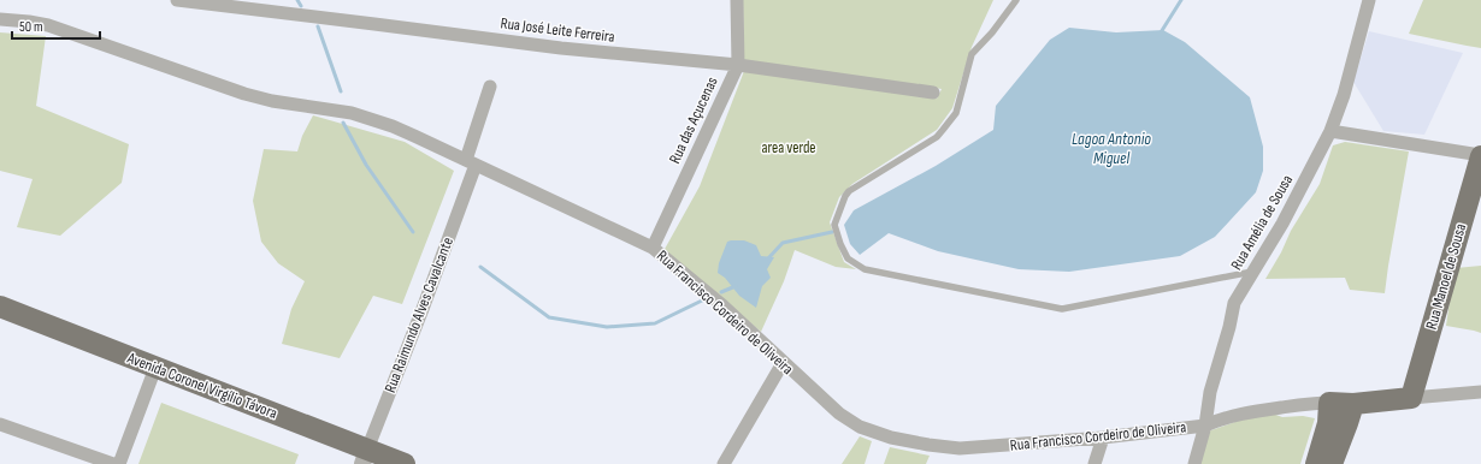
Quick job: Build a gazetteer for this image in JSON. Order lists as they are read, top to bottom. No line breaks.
{"streets":{"main road":["Rua Manoel de Sousa","Rua Francisco Cordeiro de Oliveira","Avenida Coronel Virgílio Távora"],"street":["Rua José Leite Ferreira","Rua das Açucenas","Rua Amélia de Sousa","Rua Raimundo Alves Cavalcante"]},"crossings":[["Rua José Leite Ferreira","Rua das Açucenas"],["Rua das Açucenas","Rua Francisco Cordeiro de Oliveira"],["Rua Amélia de Sousa","Rua Francisco Cordeiro de Oliveira"],["Rua Manoel de Sousa","Rua Francisco Cordeiro de Oliveira"],["Rua Francisco Cordeiro de Oliveira","Rua Raimundo Alves Cavalcante"],["Rua Raimundo Alves Cavalcante","Avenida Coronel Virgílio Távora"]],"water":["Lagoa Antonio Miguel"],"parks":["area verde"],"scale_bar":"50 m"}
